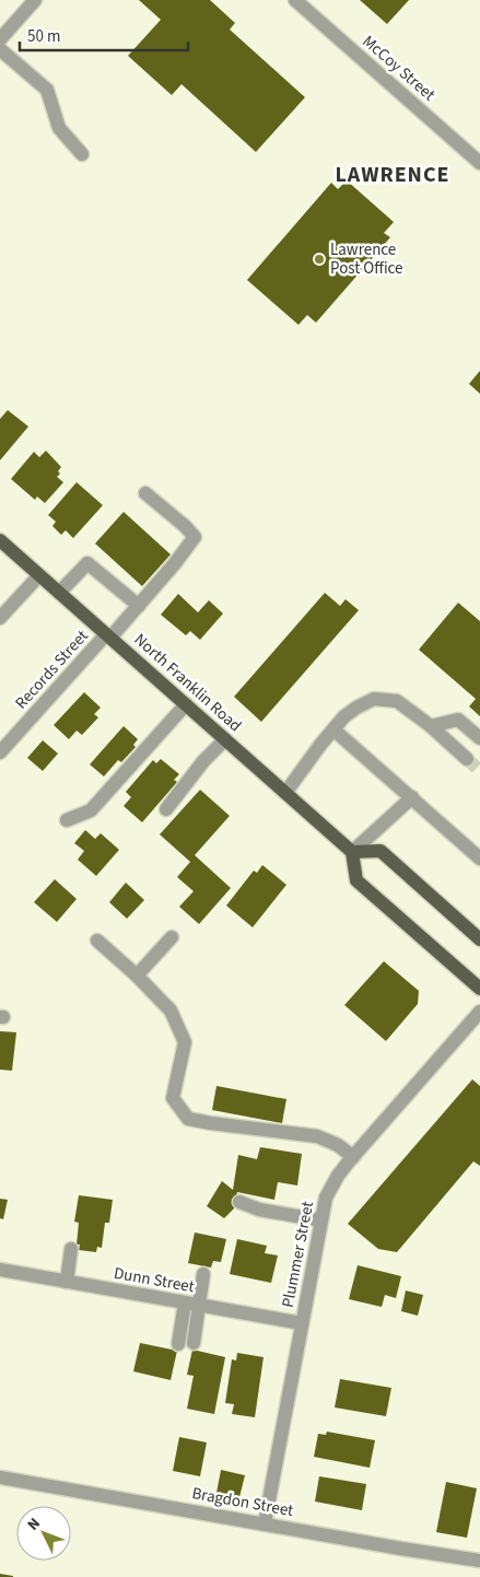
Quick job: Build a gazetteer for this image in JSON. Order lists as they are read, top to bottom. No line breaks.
{"streets":{"main road":["North Franklin Road"],"street":["McCoy Street","Records Street","Plummer Street","Dunn Street","Bragdon Street"]},"crossings":[["Records Street","North Franklin Road"],["Plummer Street","Dunn Street"],["Plummer Street","Bragdon Street"]],"districts":["LAWRENCE"],"places":["Lawrence Post Office"],"scale_bar":"50 m","north":"top left"}
